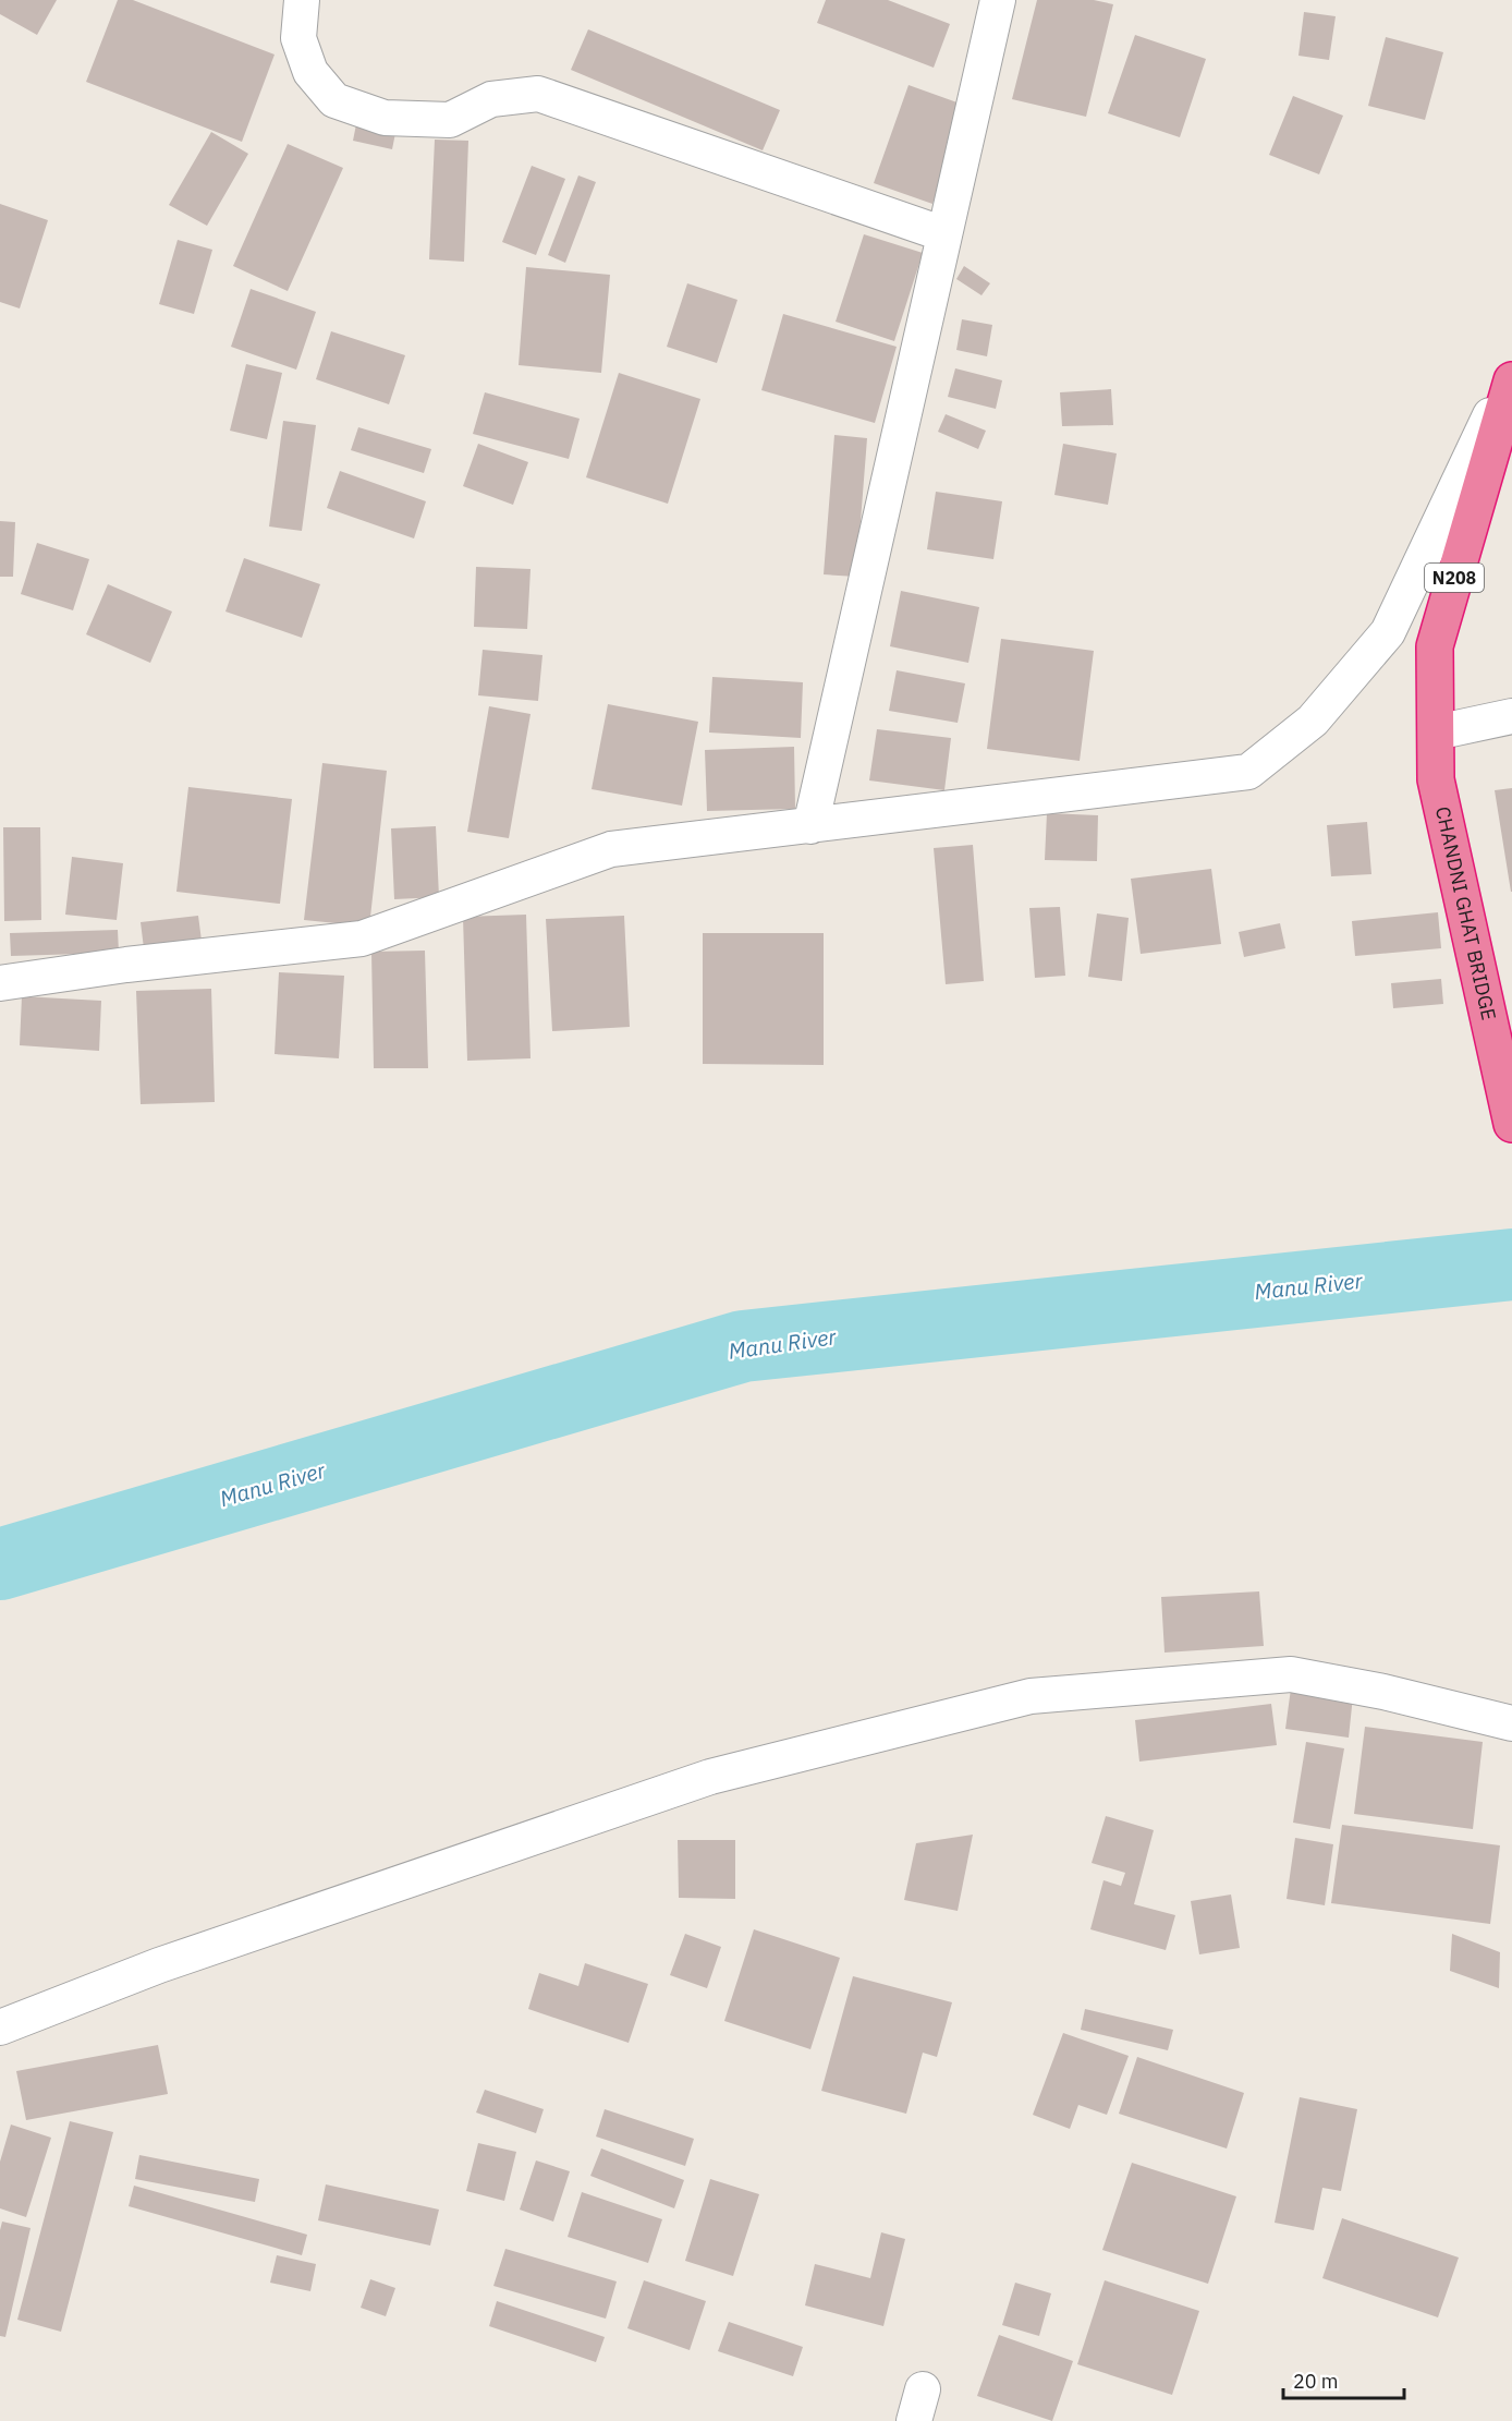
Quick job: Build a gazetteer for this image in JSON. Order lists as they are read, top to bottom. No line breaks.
{"streets":{"highway":["N208","CHANDNI GHAT BRIDGE"]},"crossings":[["N208","CHANDNI GHAT BRIDGE"]],"water":["Manu River"],"scale_bar":"20 m"}
